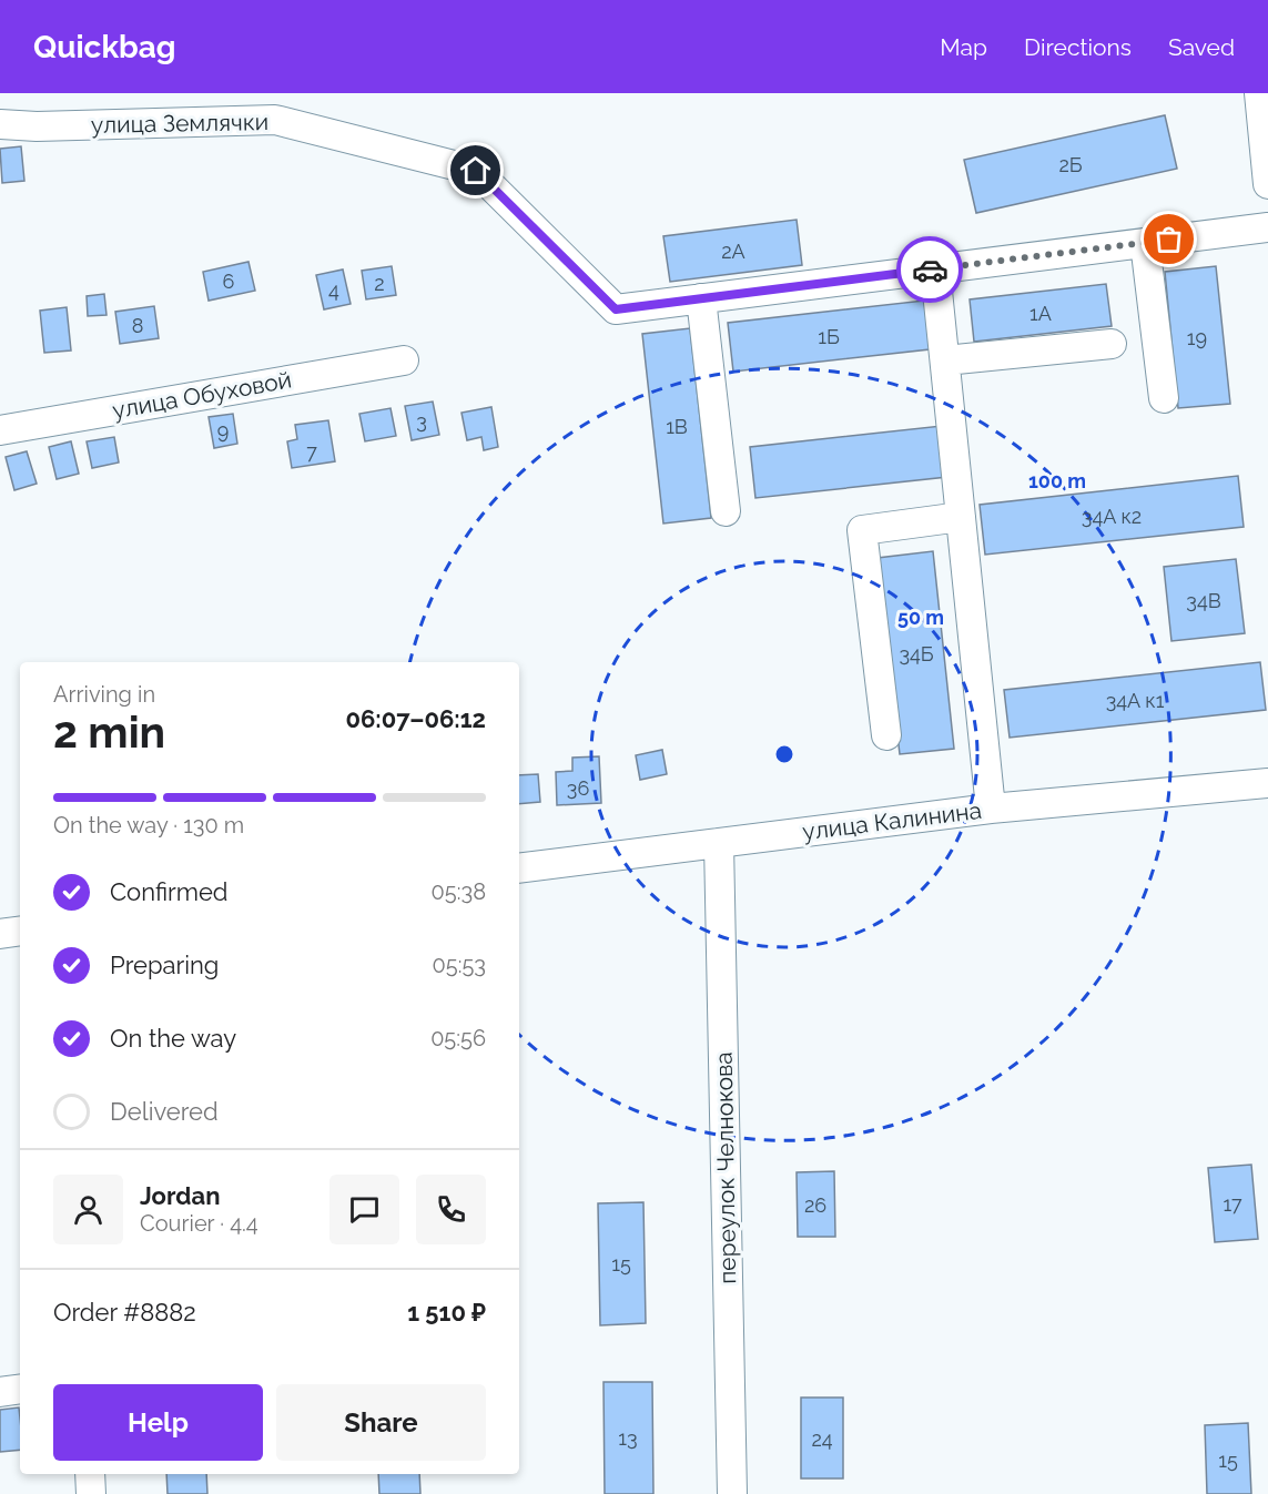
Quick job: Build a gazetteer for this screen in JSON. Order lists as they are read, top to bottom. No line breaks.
{"streets":{"street":["улица Землячки","улица Обуховой","улица Калинина","переулок Челнокова"]},"crossings":[["улица Калинина","переулок Челнокова"]],"house_numbers":["2Б","2А","6","2","4","1А","8","1Б","19","3","1В","9","7","34А к2","34В","34Б","34А к1","36","17","26","15","13","24","15"],"page":{"header":"Quickbag","nav":["Map","Directions","Saved"],"heading":["2 min","Arriving in","06:07–06:12"],"panel":["Jordan","Courier · 4.4","Order #8882","1 510 ₽"],"bar":"On the way · 130 m","list":[["Confirmed","05:38"],["Preparing","05:53"],["On the way","05:56"],"Delivered"],"buttons":["Help","Share"]},"rings":["100 m","50 m"]}
